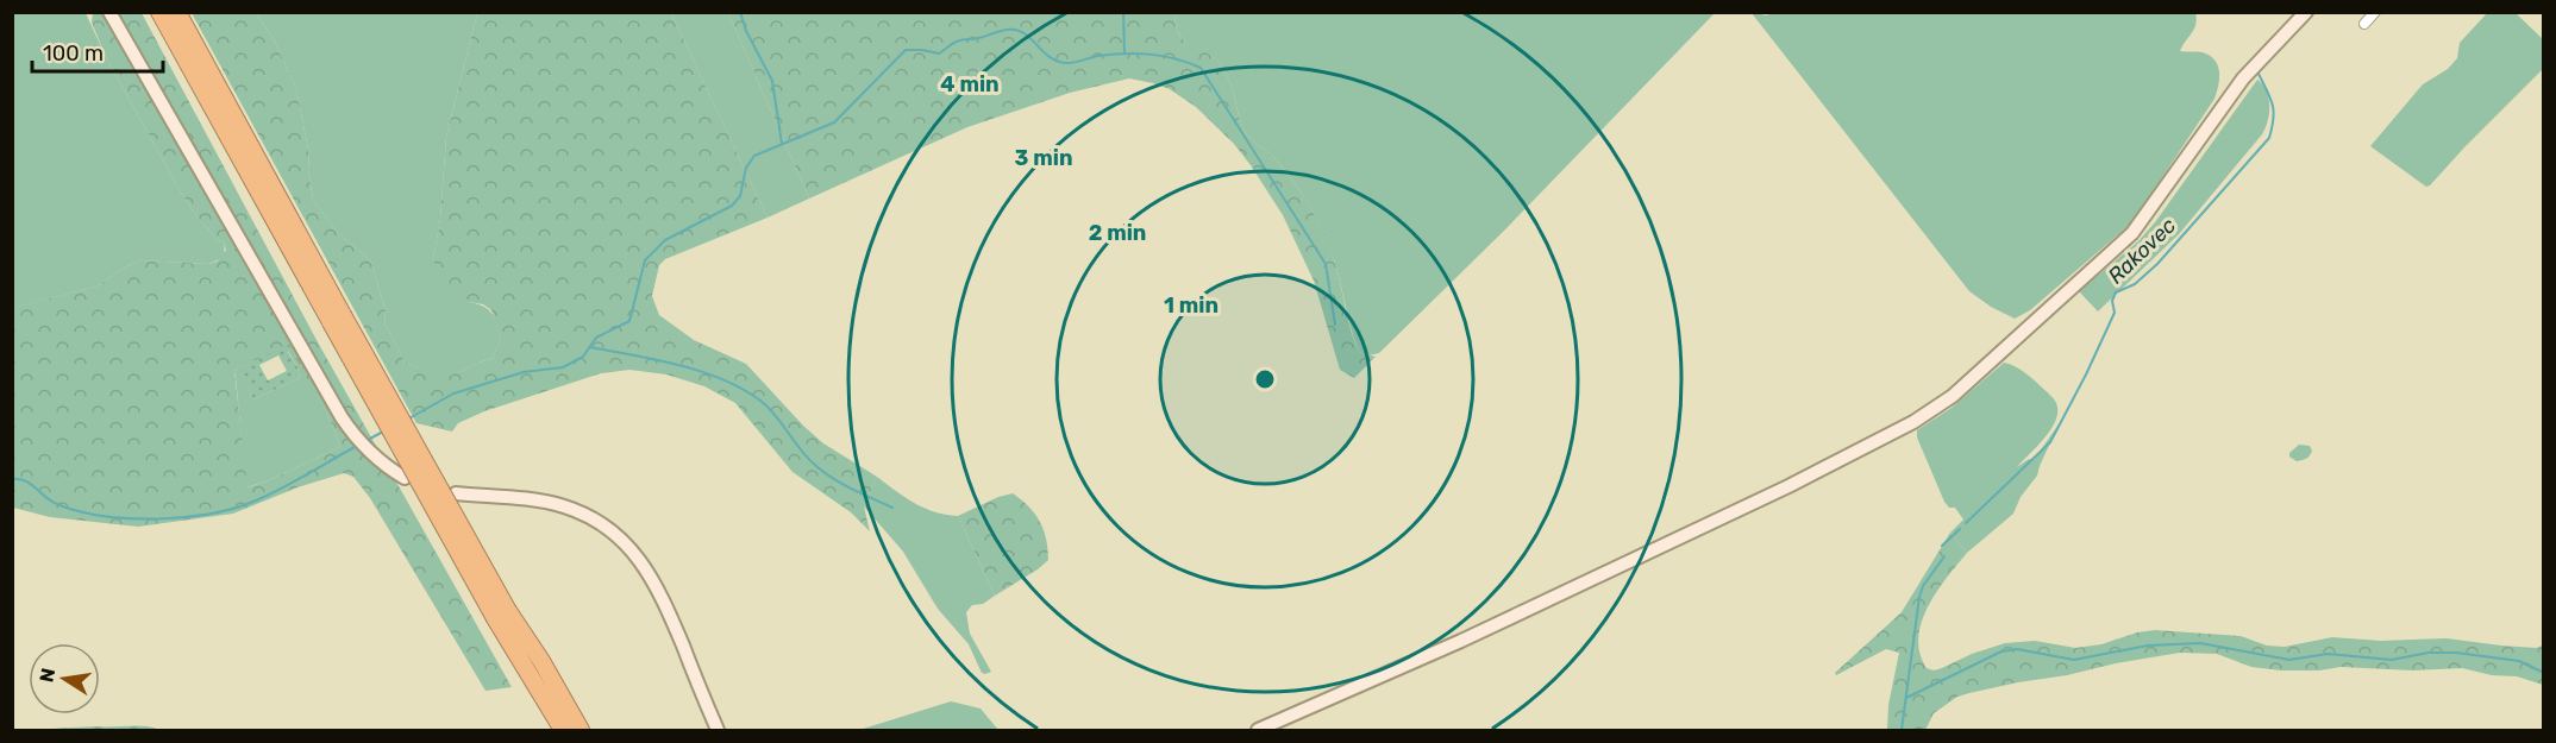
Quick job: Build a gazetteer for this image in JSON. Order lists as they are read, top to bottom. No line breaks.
{"water":["Rakovec"],"scale_bar":"100 m","north":"left","rings":["4 min","3 min","2 min","1 min"]}
